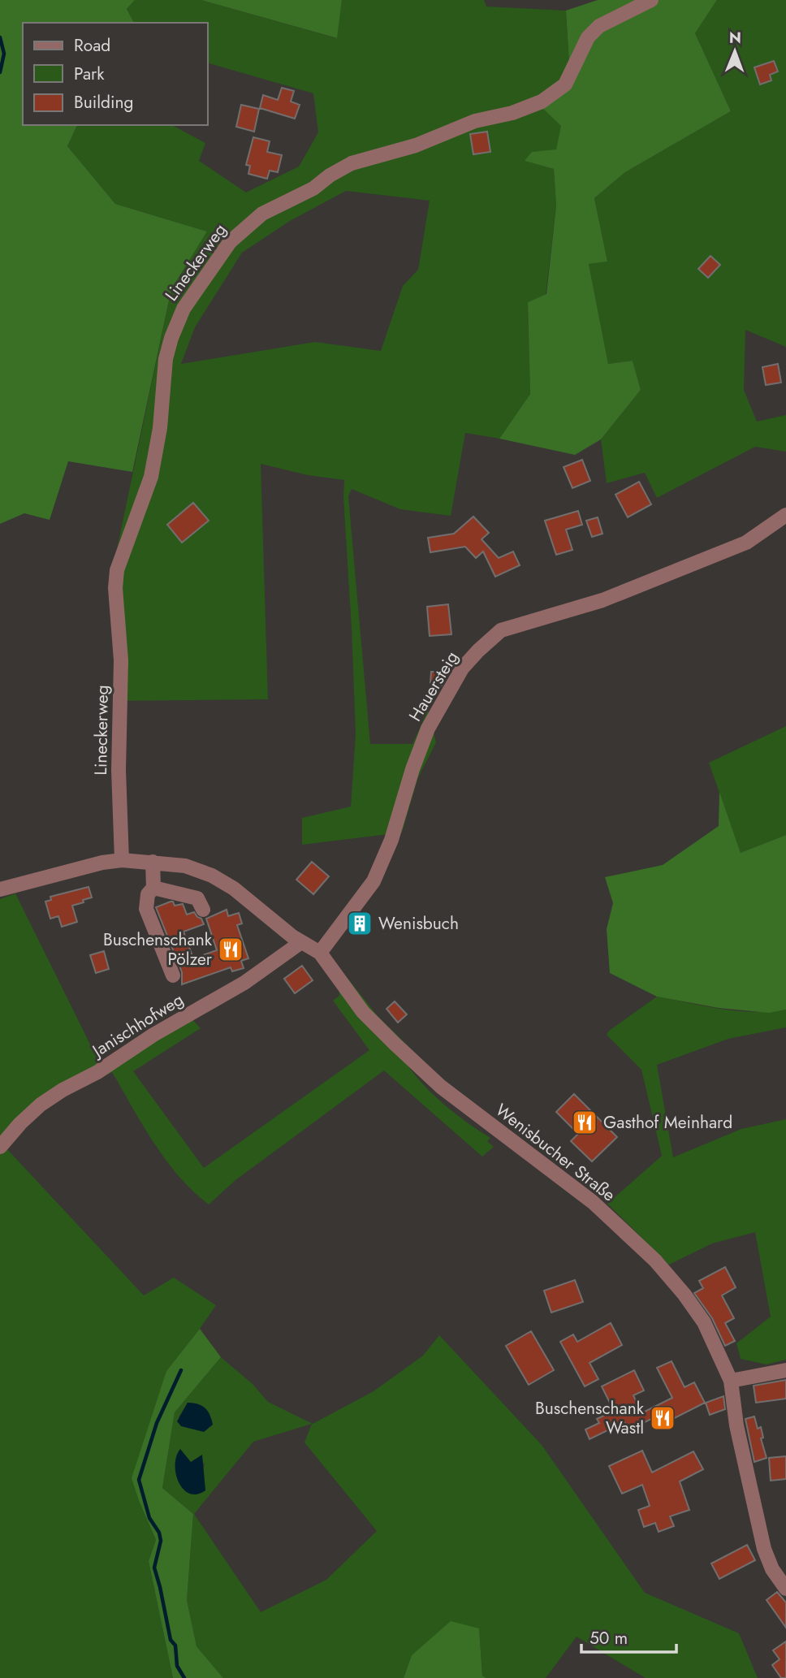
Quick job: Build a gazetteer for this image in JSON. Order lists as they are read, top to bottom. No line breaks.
{"streets":{"street":["Lineckerweg","Hauersteig","Janischhofweg","Wenisbucher Straße"]},"crossings":[["Lineckerweg","Wenisbucher Straße"],["Hauersteig","Wenisbucher Straße"],["Janischhofweg","Wenisbucher Straße"]],"places":{"building":["Wenisbuch"],"restaurant":["Buschenschank Pölzer","Gasthof Meinhard","Buschenschank Wastl"]},"legend":["Road","Park","Building"],"scale_bar":"50 m","north":"top"}
